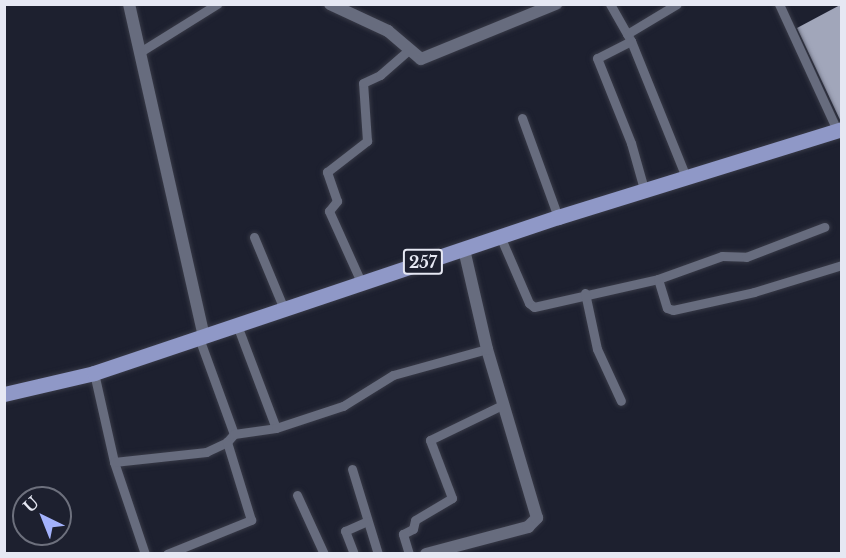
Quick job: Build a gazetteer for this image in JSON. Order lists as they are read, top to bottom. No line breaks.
{"streets":{"main road":["257"]},"north":"top left"}
